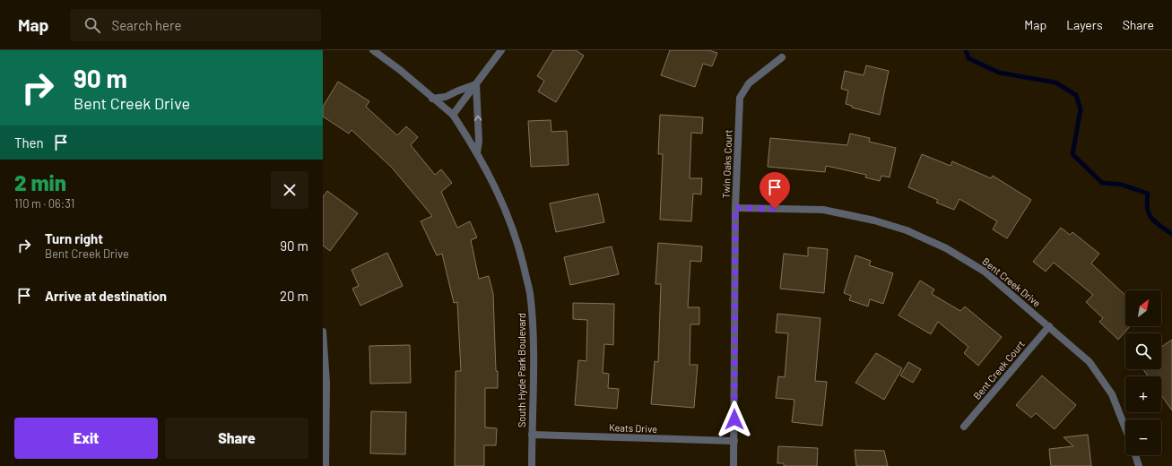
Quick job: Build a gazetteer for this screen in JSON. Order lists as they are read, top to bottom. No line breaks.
{"streets":{"street":["Twin Oaks Court","Bent Creek Drive","South Hyde Park Boulevard","Bent Creek Court","Keats Drive"]},"crossings":[["Twin Oaks Court","Bent Creek Drive"],["Twin Oaks Court","Keats Drive"],["Bent Creek Drive","Bent Creek Court"],["South Hyde Park Boulevard","Keats Drive"]],"north":"top right","page":{"header":"Map","search":"Search here","nav":["Map","Layers","Share"],"turn":["90 m","Bent Creek Drive"],"then":"Then","heading":["2 min","110 m · 06:31"],"list":[{"name":"Turn right","note":"Bent Creek Drive","value":"90 m"},{"name":"Arrive at destination","value":"20 m"}],"map_buttons":["+","−"],"buttons":["Exit","Share"]}}
